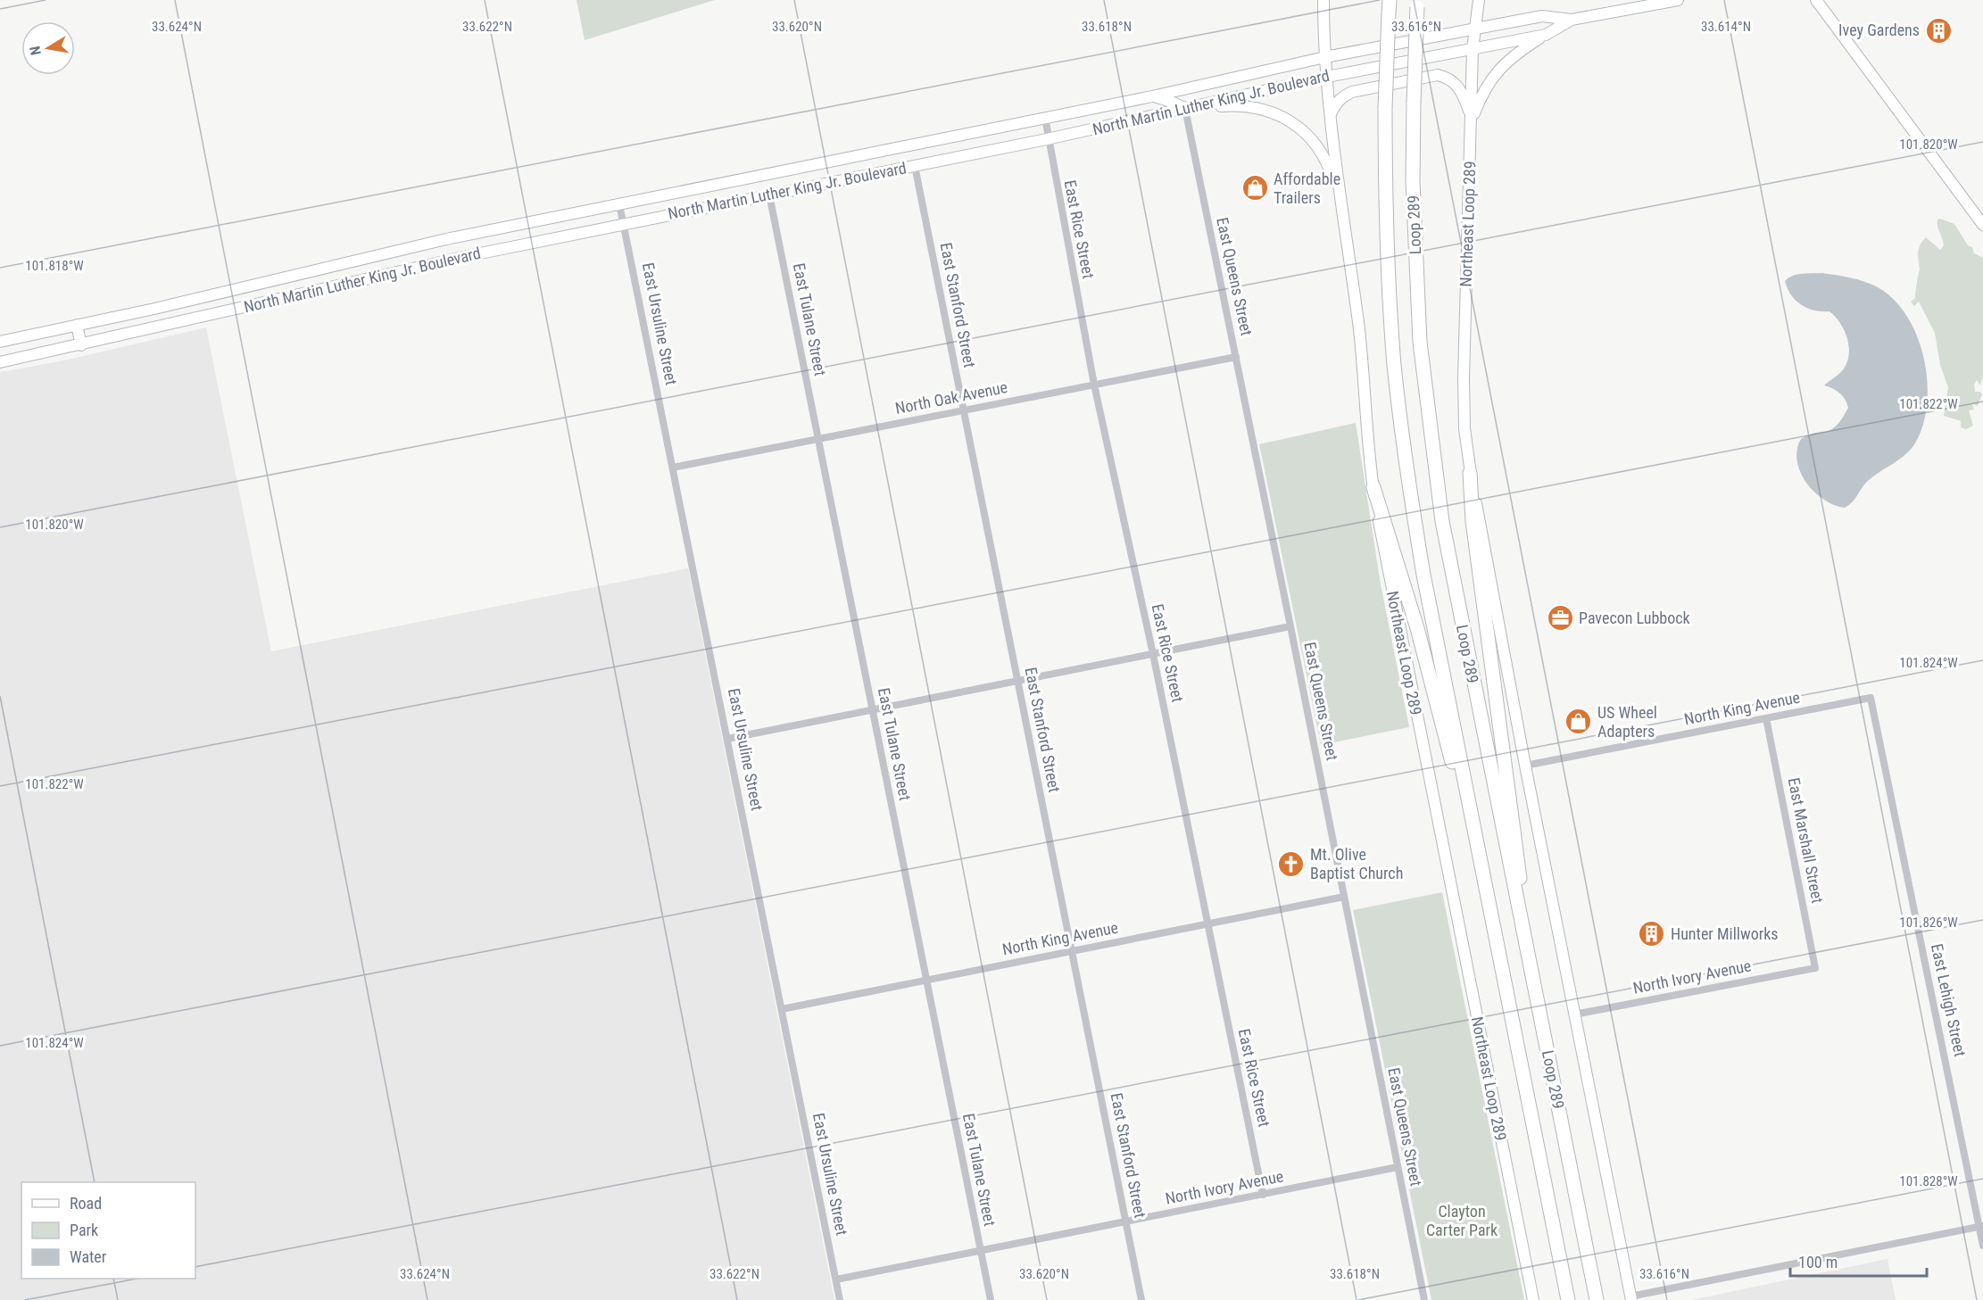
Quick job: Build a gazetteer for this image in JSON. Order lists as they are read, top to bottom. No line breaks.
{"streets":{"highway":["Loop 289"],"main road":["North Martin Luther King Jr. Boulevard","Northeast Loop 289"],"street":["East Rice Street","East Queens Street","East Stanford Street","East Tulane Street","East Ursuline Street","North Oak Avenue","North King Avenue","East Marshall Street","North Ivory Avenue","East Lehigh Street"]},"crossings":[["North Martin Luther King Jr. Boulevard","Northeast Loop 289"],["North Martin Luther King Jr. Boulevard","East Rice Street"],["North Martin Luther King Jr. Boulevard","East Queens Street"],["North Martin Luther King Jr. Boulevard","East Stanford Street"],["North Martin Luther King Jr. Boulevard","East Tulane Street"],["North Martin Luther King Jr. Boulevard","East Ursuline Street"],["Northeast Loop 289","North King Avenue"],["Northeast Loop 289","North Ivory Avenue"],["East Rice Street","North Oak Avenue"],["East Rice Street","North King Avenue"],["East Rice Street","North Ivory Avenue"],["East Queens Street","North Oak Avenue"],["East Queens Street","North King Avenue"],["East Queens Street","North Ivory Avenue"],["East Stanford Street","North Oak Avenue"],["East Stanford Street","North King Avenue"],["East Stanford Street","North Ivory Avenue"],["East Tulane Street","North Oak Avenue"],["East Tulane Street","North King Avenue"],["East Tulane Street","North Ivory Avenue"],["East Ursuline Street","North Oak Avenue"],["East Ursuline Street","North King Avenue"],["East Ursuline Street","North Ivory Avenue"],["North King Avenue","East Marshall Street"],["North King Avenue","East Lehigh Street"],["East Marshall Street","North Ivory Avenue"]],"parks":["Clayton Carter Park"],"places":{"building":["Ivey Gardens","Hunter Millworks"],"shop":["Affordable Trailers","US Wheel Adapters"],"office":["Pavecon Lubbock"],"church":["Mt. Olive Baptist Church"]},"legend":["Road","Park","Water"],"scale_bar":"100 m","north":"left","coordinates":["33.624°N","33.622°N","33.620°N","33.618°N","33.616°N","33.614°N","101.820°W","101.818°W","101.822°W","101.824°W","101.826°W","101.828°W"]}
